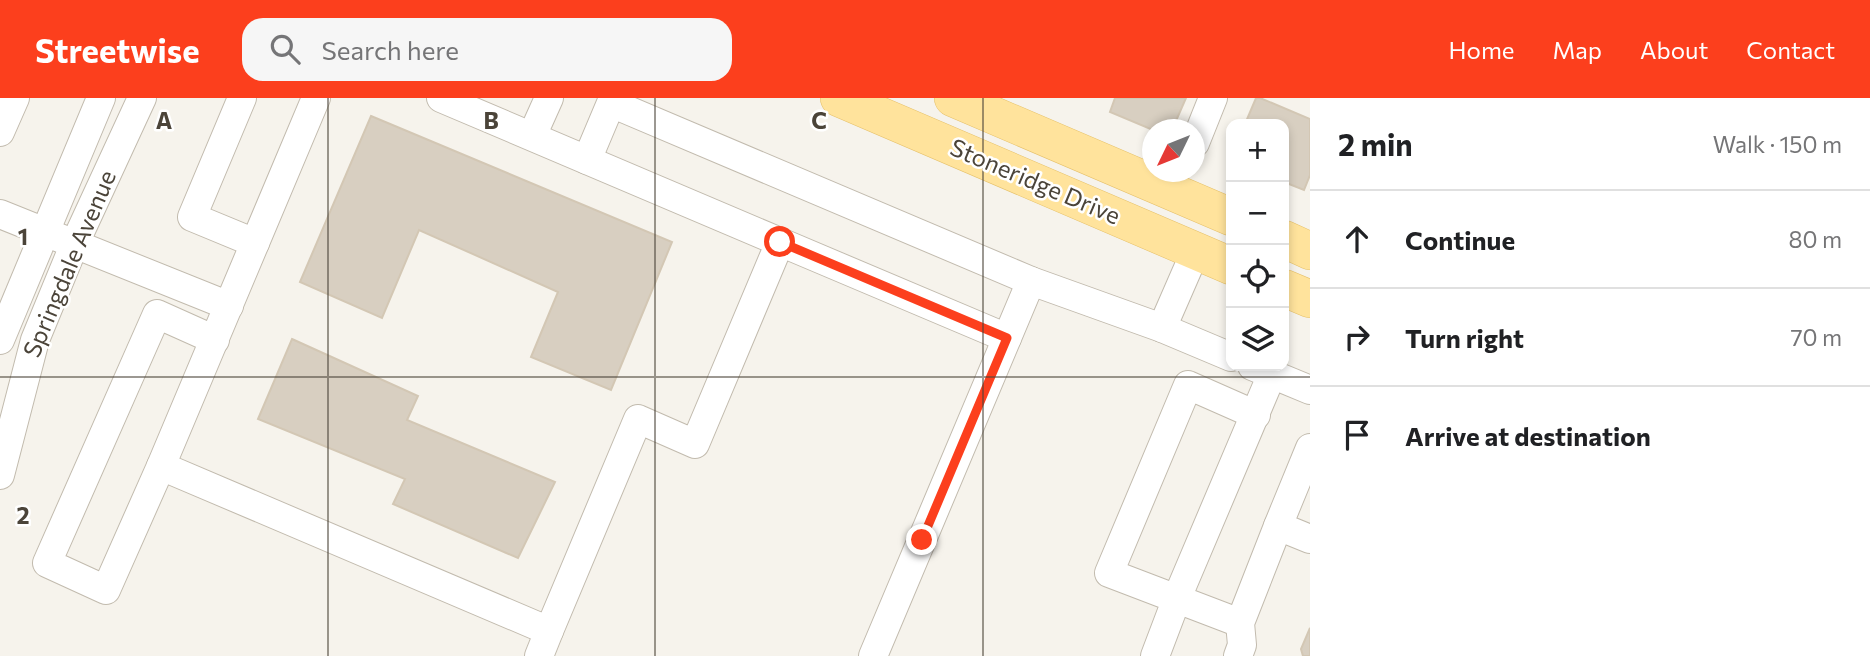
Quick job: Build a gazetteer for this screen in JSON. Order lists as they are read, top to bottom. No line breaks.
{"streets":{"main road":["Stoneridge Drive"],"street":["Springdale Avenue"]},"north":"bottom left","page":{"header":"Streetwise","search":"Search here","nav":["Home","Map","About","Contact"],"heading":["2 min","Walk · 150 m"],"map_buttons":["+","−"],"list":[["Continue","80 m"],["Turn right","70 m"],"Arrive at destination"]},"grid":{"columns":["A","B","C"],"rows":["1","2"]}}
